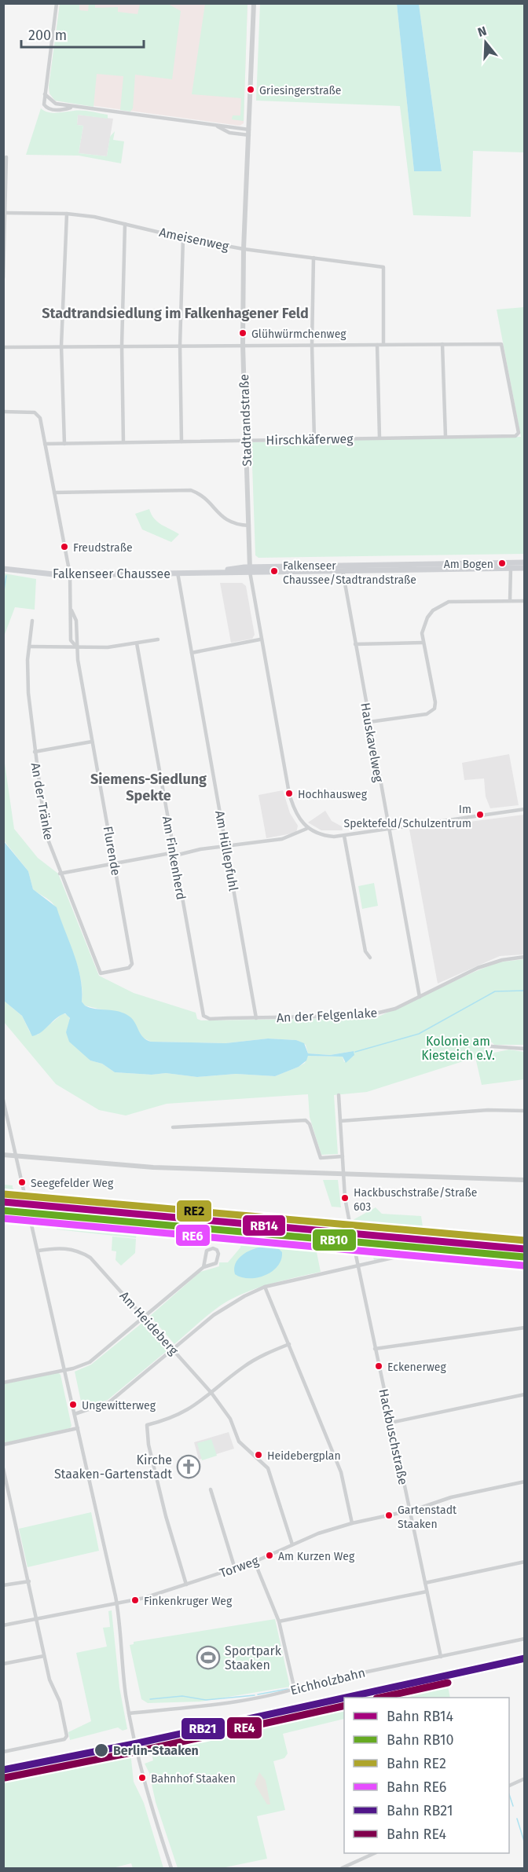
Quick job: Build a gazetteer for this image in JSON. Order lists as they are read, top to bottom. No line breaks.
{"streets":{"main road":["Falkenseer Chaussee"],"street":["Ameisenweg","Stadtrandstraße","Hirschkäferweg","Hauskavelweg","An der Tränke","Flurende","Am Hüllepfuhl","Am Finkenherd","An der Felgenlake","Am Heideberg","Hackbuschstraße","Torweg","Eichholzbahn"]},"crossings":[["Ameisenweg","Stadtrandstraße"],["Stadtrandstraße","Hirschkäferweg"],["Stadtrandstraße","Falkenseer Chaussee"],["Falkenseer Chaussee","Hauskavelweg"],["Falkenseer Chaussee","Flurende"],["Falkenseer Chaussee","Am Hüllepfuhl"],["Hauskavelweg","An der Felgenlake"],["An der Tränke","Flurende"],["Am Hüllepfuhl","An der Felgenlake"],["Am Finkenherd","An der Felgenlake"],["Am Heideberg","Torweg"],["Hackbuschstraße","Torweg"],["Hackbuschstraße","Eichholzbahn"]],"districts":["Stadtrandsiedlung im Falkenhagener Feld","Siemens-Siedlung Spekte"],"parks":["Kolonie am Kiesteich e.V."],"places":{"other":["Griesingerstraße","Glühwürmchenweg","Freudstraße","Am Bogen","Falkenseer Chaussee/Stadtrandstraße","Hochhausweg","Im Spektefeld/Schulzentrum","Seegefelder Weg","Hackbuschstraße/Straße 603","Eckenerweg","Ungewitterweg","Heidebergplan","Gartenstadt Staaken","Am Kurzen Weg","Finkenkruger Weg","Berlin-Staaken","Bahnhof Staaken"],"church":["Kirche Staaken-Gartenstadt"],"sports":["Sportpark Staaken"]},"lines":["rail line RE2","rail line RB14","rail line RB10","rail line RE6","rail line RB21","rail line RE4"],"legend":["Bahn RB14","Bahn RB10","Bahn RE2","Bahn RE6","Bahn RB21","Bahn RE4"],"scale_bar":"200 m","north":"top"}
